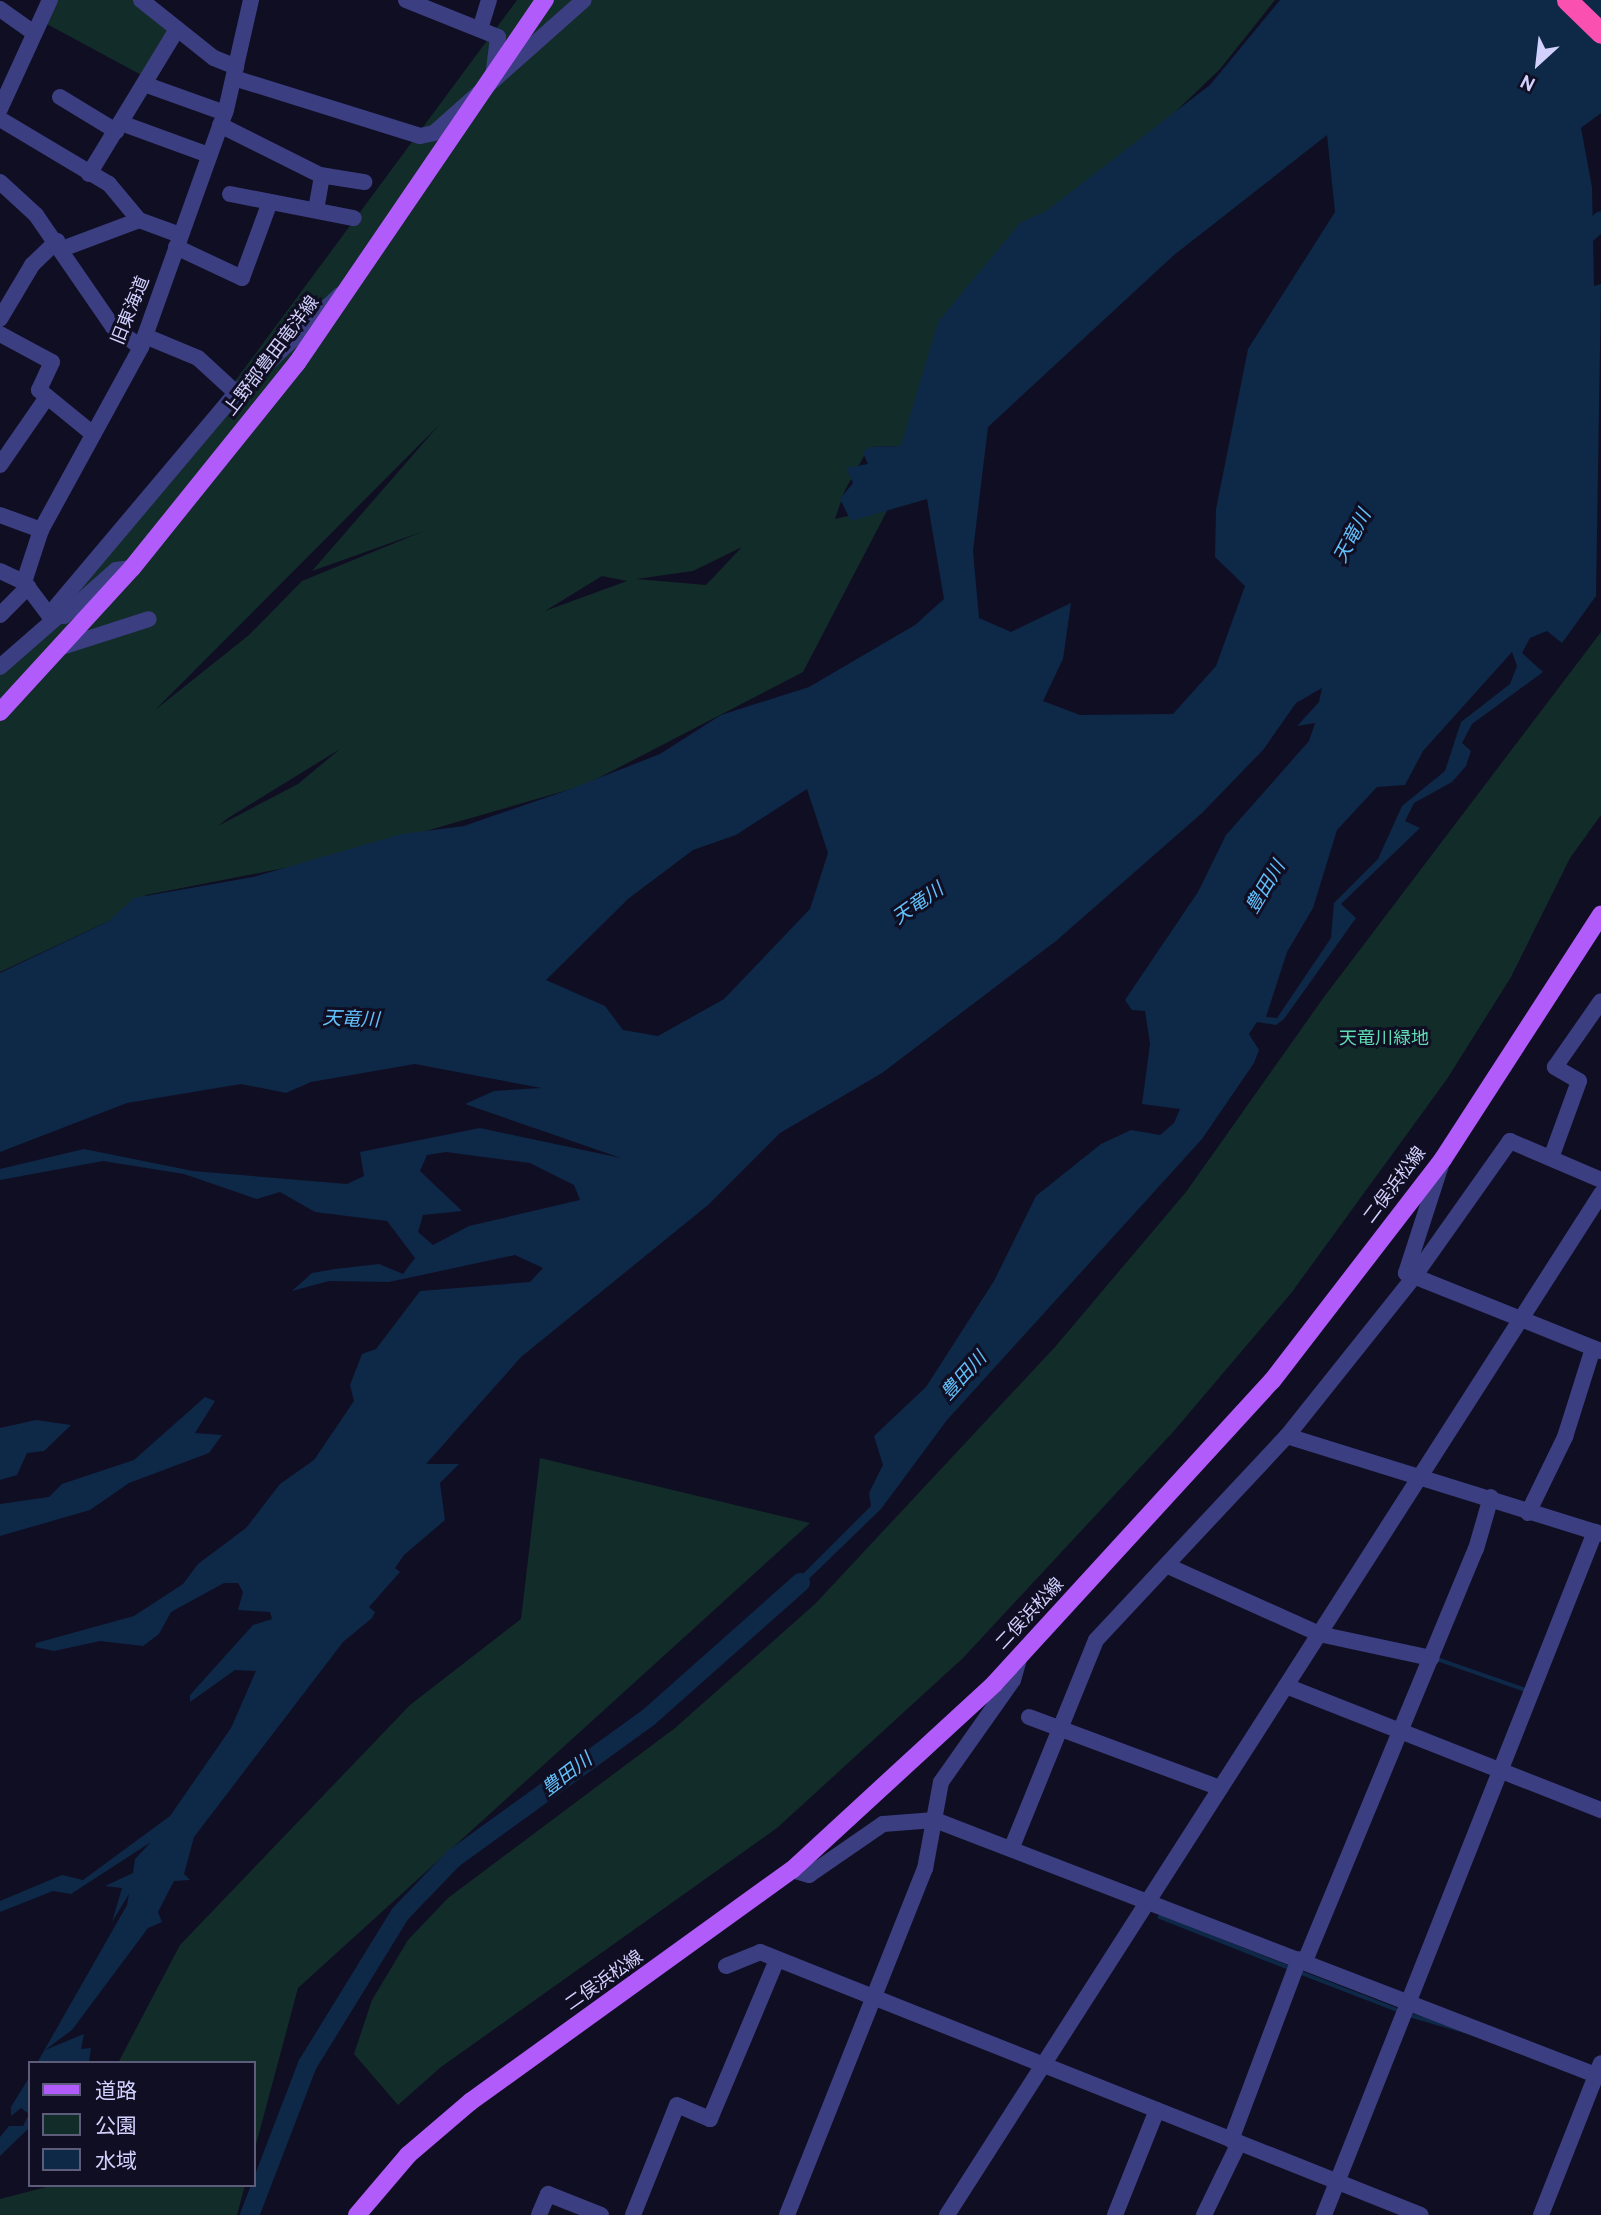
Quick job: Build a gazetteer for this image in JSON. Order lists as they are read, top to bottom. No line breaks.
{"streets":{"main road":["上野部豊田竜洋線","二俣浜松線"],"street":["旧東海道"]},"water":["天竜川","豊田川"],"parks":["天竜川緑地"],"legend":["道路","公園","水域"],"north":"bottom left"}
